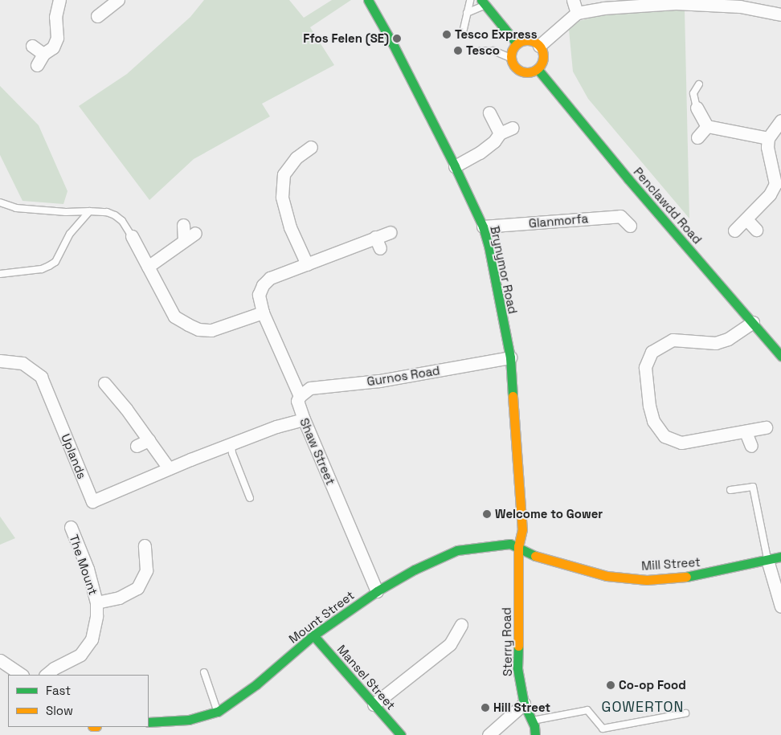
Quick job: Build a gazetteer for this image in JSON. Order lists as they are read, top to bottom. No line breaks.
{"streets":{"street":["Penclawdd Road","Glanmorfa","Brynymor Road","Gurnos Road","Shaw Street","Uplands","Mill Street","The Mount","Mount Street","Sterry Road","Mansel Street"]},"crossings":[["Glanmorfa","Brynymor Road"],["Brynymor Road","Gurnos Road"],["Brynymor Road","Mill Street"],["Brynymor Road","Mount Street"],["Brynymor Road","Sterry Road"],["Gurnos Road","Shaw Street"],["Shaw Street","Uplands"],["Shaw Street","Mount Street"],["Mill Street","Mount Street"],["Mill Street","Sterry Road"],["Mount Street","Sterry Road"],["Mount Street","Mansel Street"]],"districts":["GOWERTON"],"places":["Tesco Express","Ffos Felen (SE)","Tesco","Welcome to Gower","Co-op Food","Hill Street"],"legend":["Fast","Slow"]}
